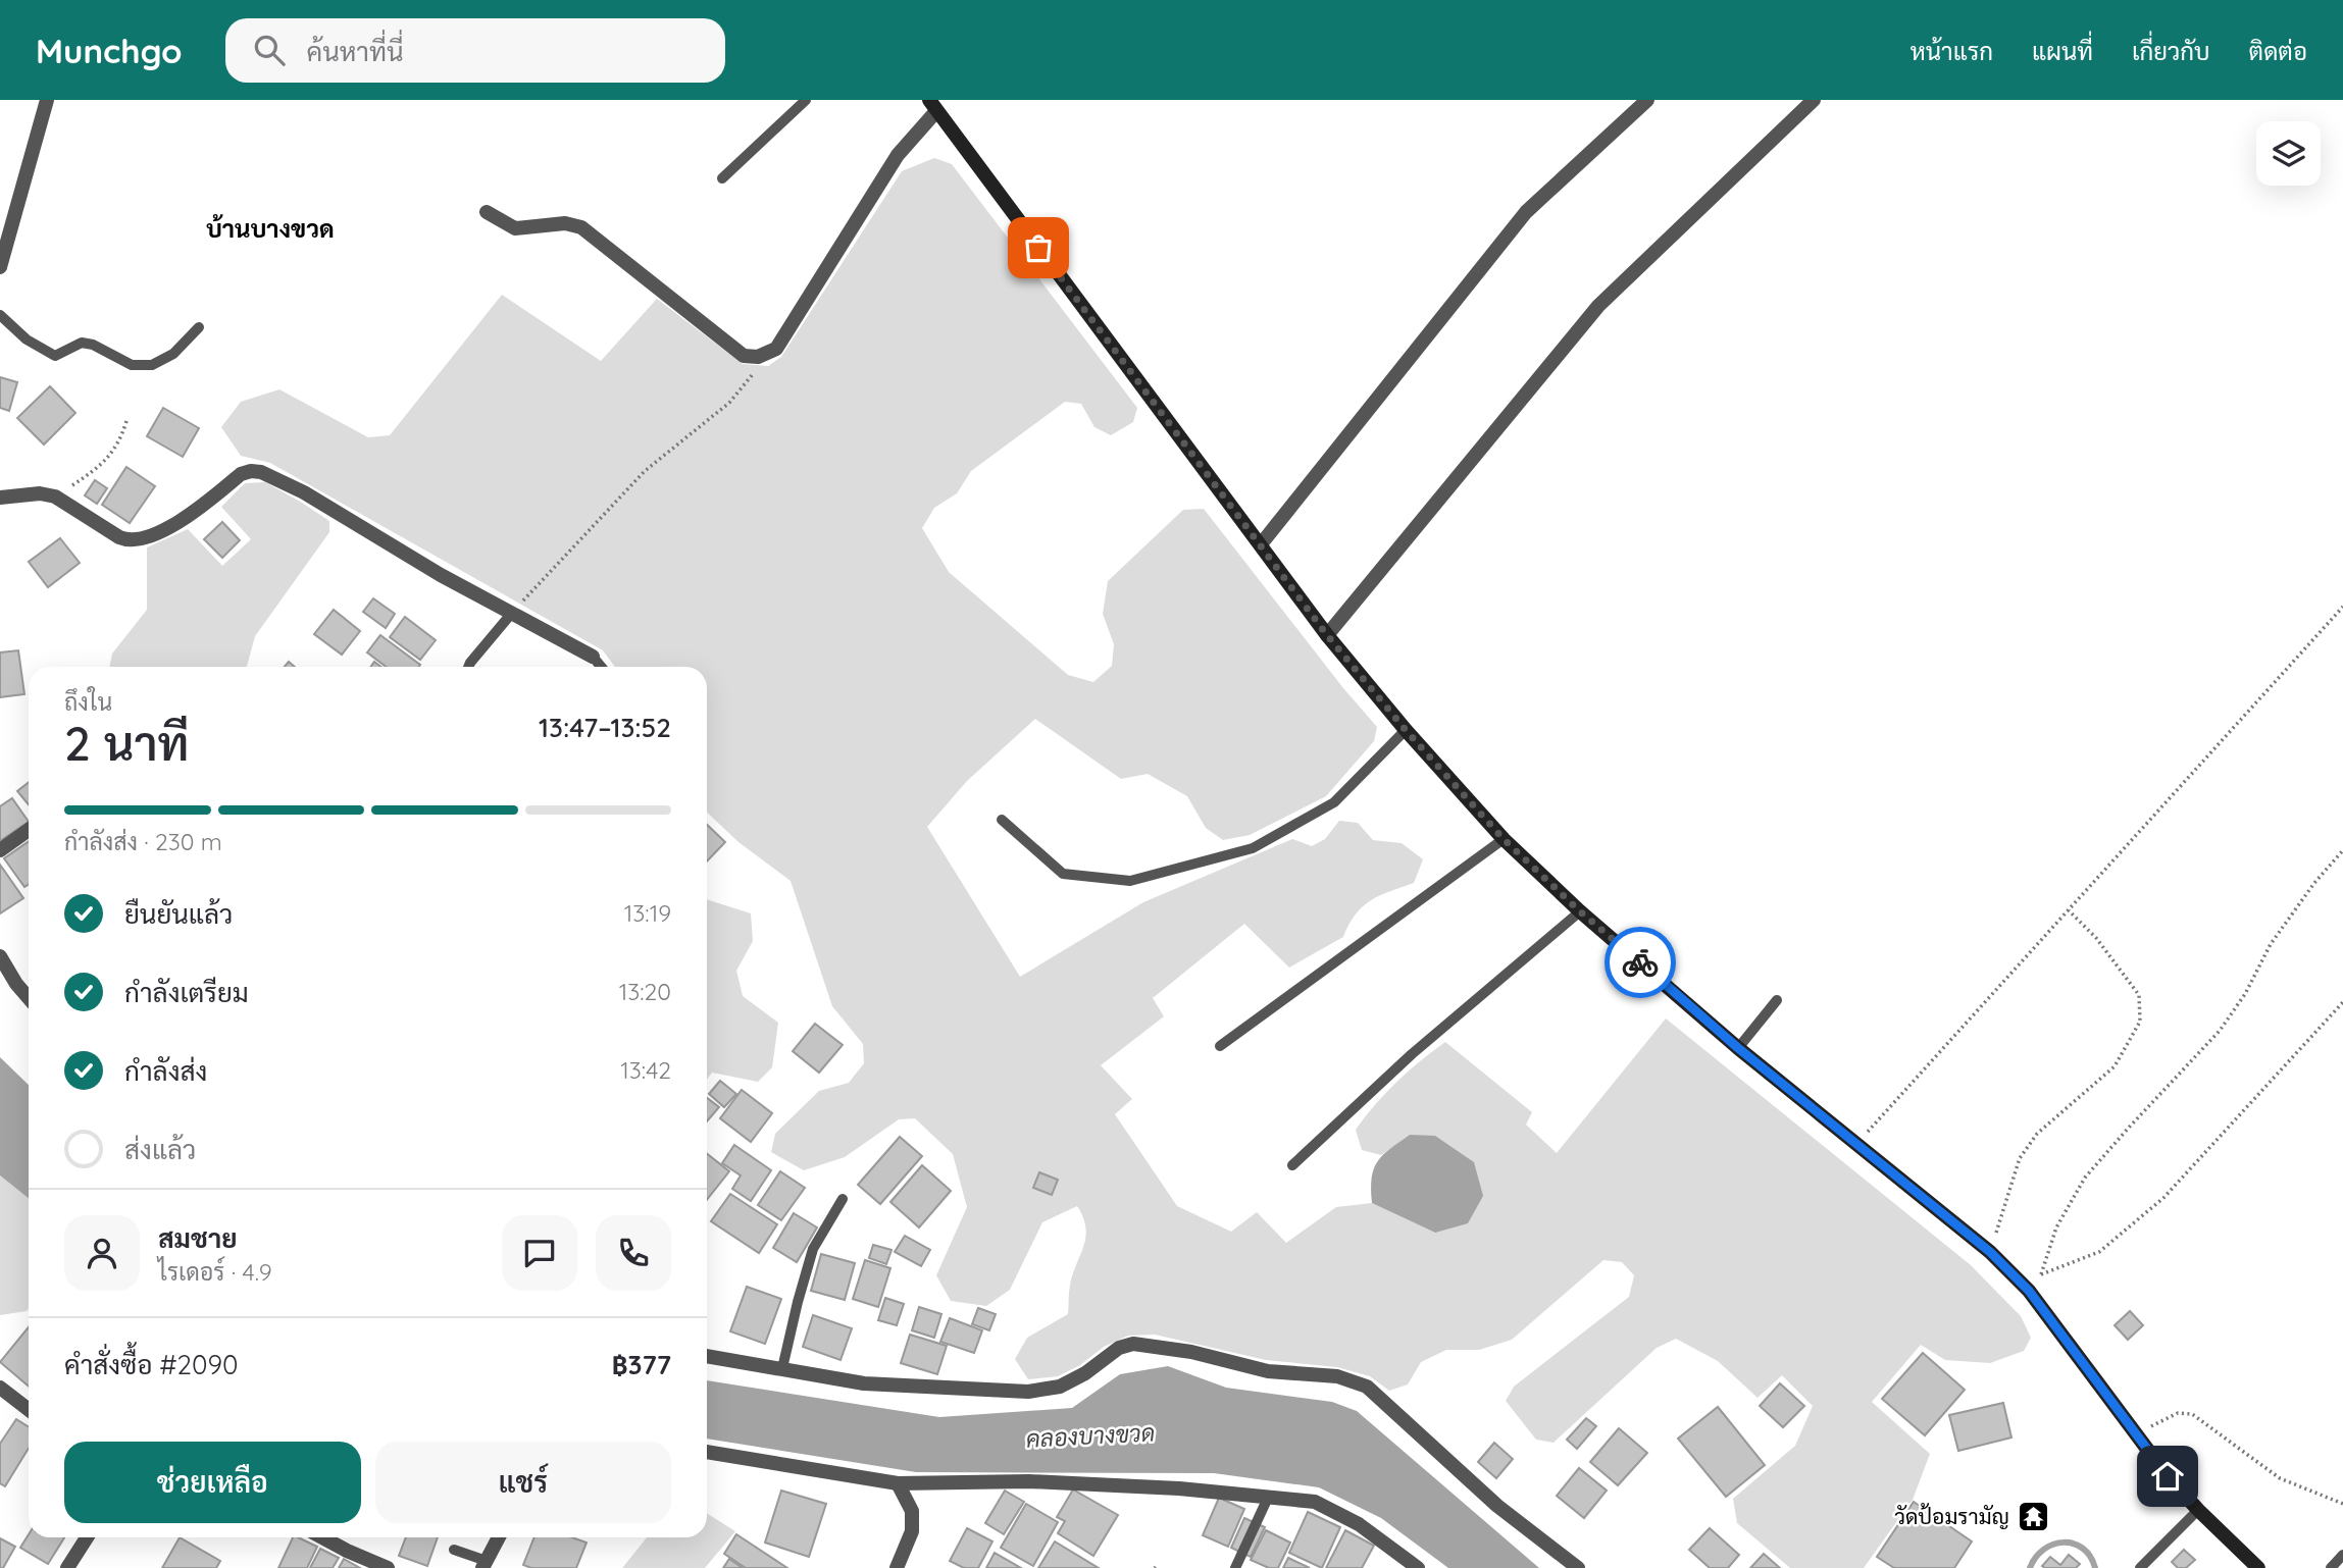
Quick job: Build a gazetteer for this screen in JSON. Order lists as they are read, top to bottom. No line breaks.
{"districts":["บ้านบางขวด"],"water":["คลองบางขวด"],"places":{"temple":["วัดป้อมรามัญ"]},"page":{"header":"Munchgo","search":"ค้นหาที่นี่","nav":["หน้าแรก","แผนที่","เกี่ยวกับ","ติดต่อ"],"heading":["2 นาที","ถึงใน","13:47–13:52"],"panel":["สมชาย","ไรเดอร์ · 4.9","คำสั่งซื้อ #2090","฿377"],"bar":"กำลังส่ง · 230 m","list":[["ยืนยันแล้ว","13:19"],["กำลังเตรียม","13:20"],["กำลังส่ง","13:42"],"ส่งแล้ว"],"buttons":["ช่วยเหลือ","แชร์"]}}
